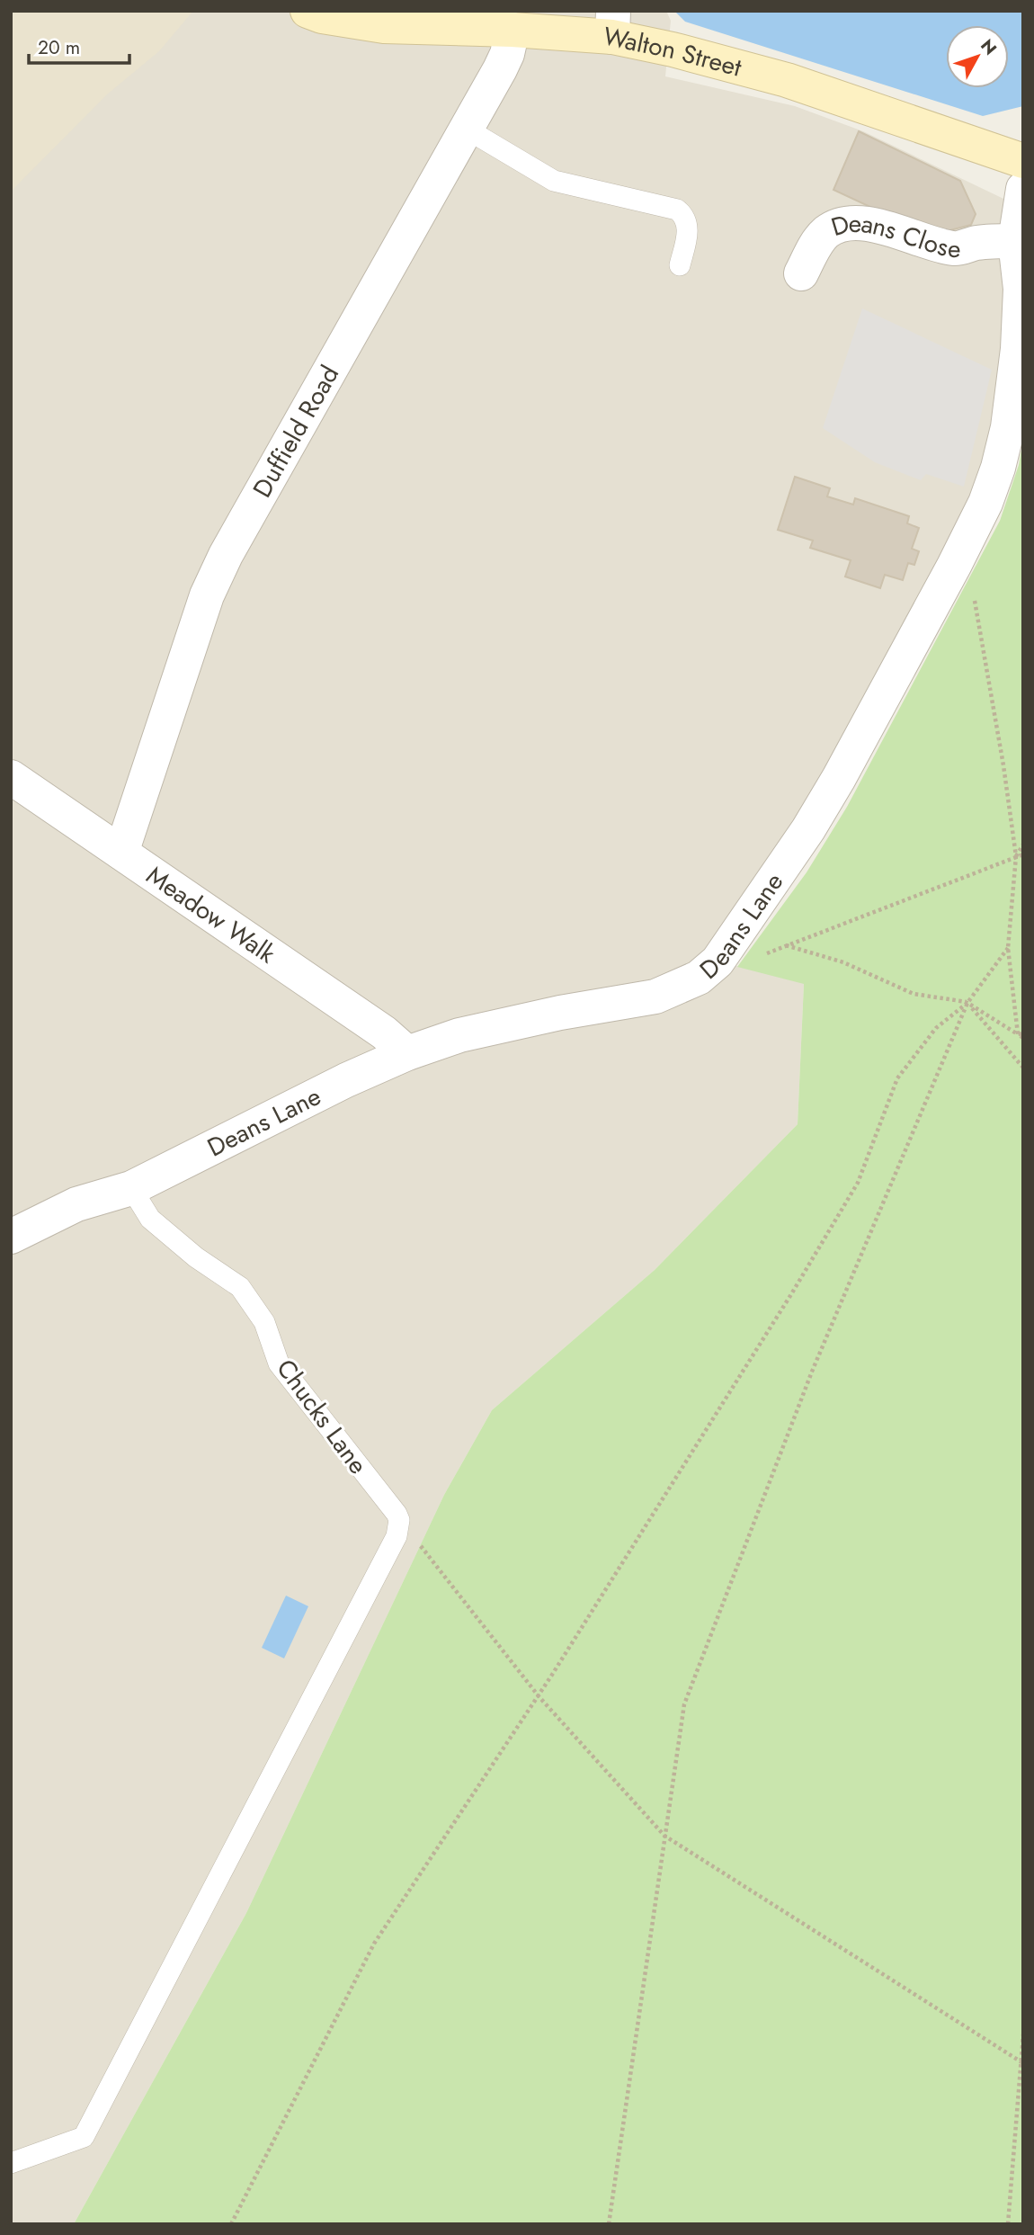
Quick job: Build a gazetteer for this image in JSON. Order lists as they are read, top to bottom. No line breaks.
{"streets":{"main road":["Walton Street"],"street":["Deans Close","Duffield Road","Meadow Walk","Deans Lane"],"lane":["Chucks Lane"]},"crossings":[["Walton Street","Duffield Road"],["Deans Close","Deans Lane"],["Duffield Road","Meadow Walk"],["Meadow Walk","Deans Lane"],["Deans Lane","Chucks Lane"]],"scale_bar":"20 m","north":"top right"}
